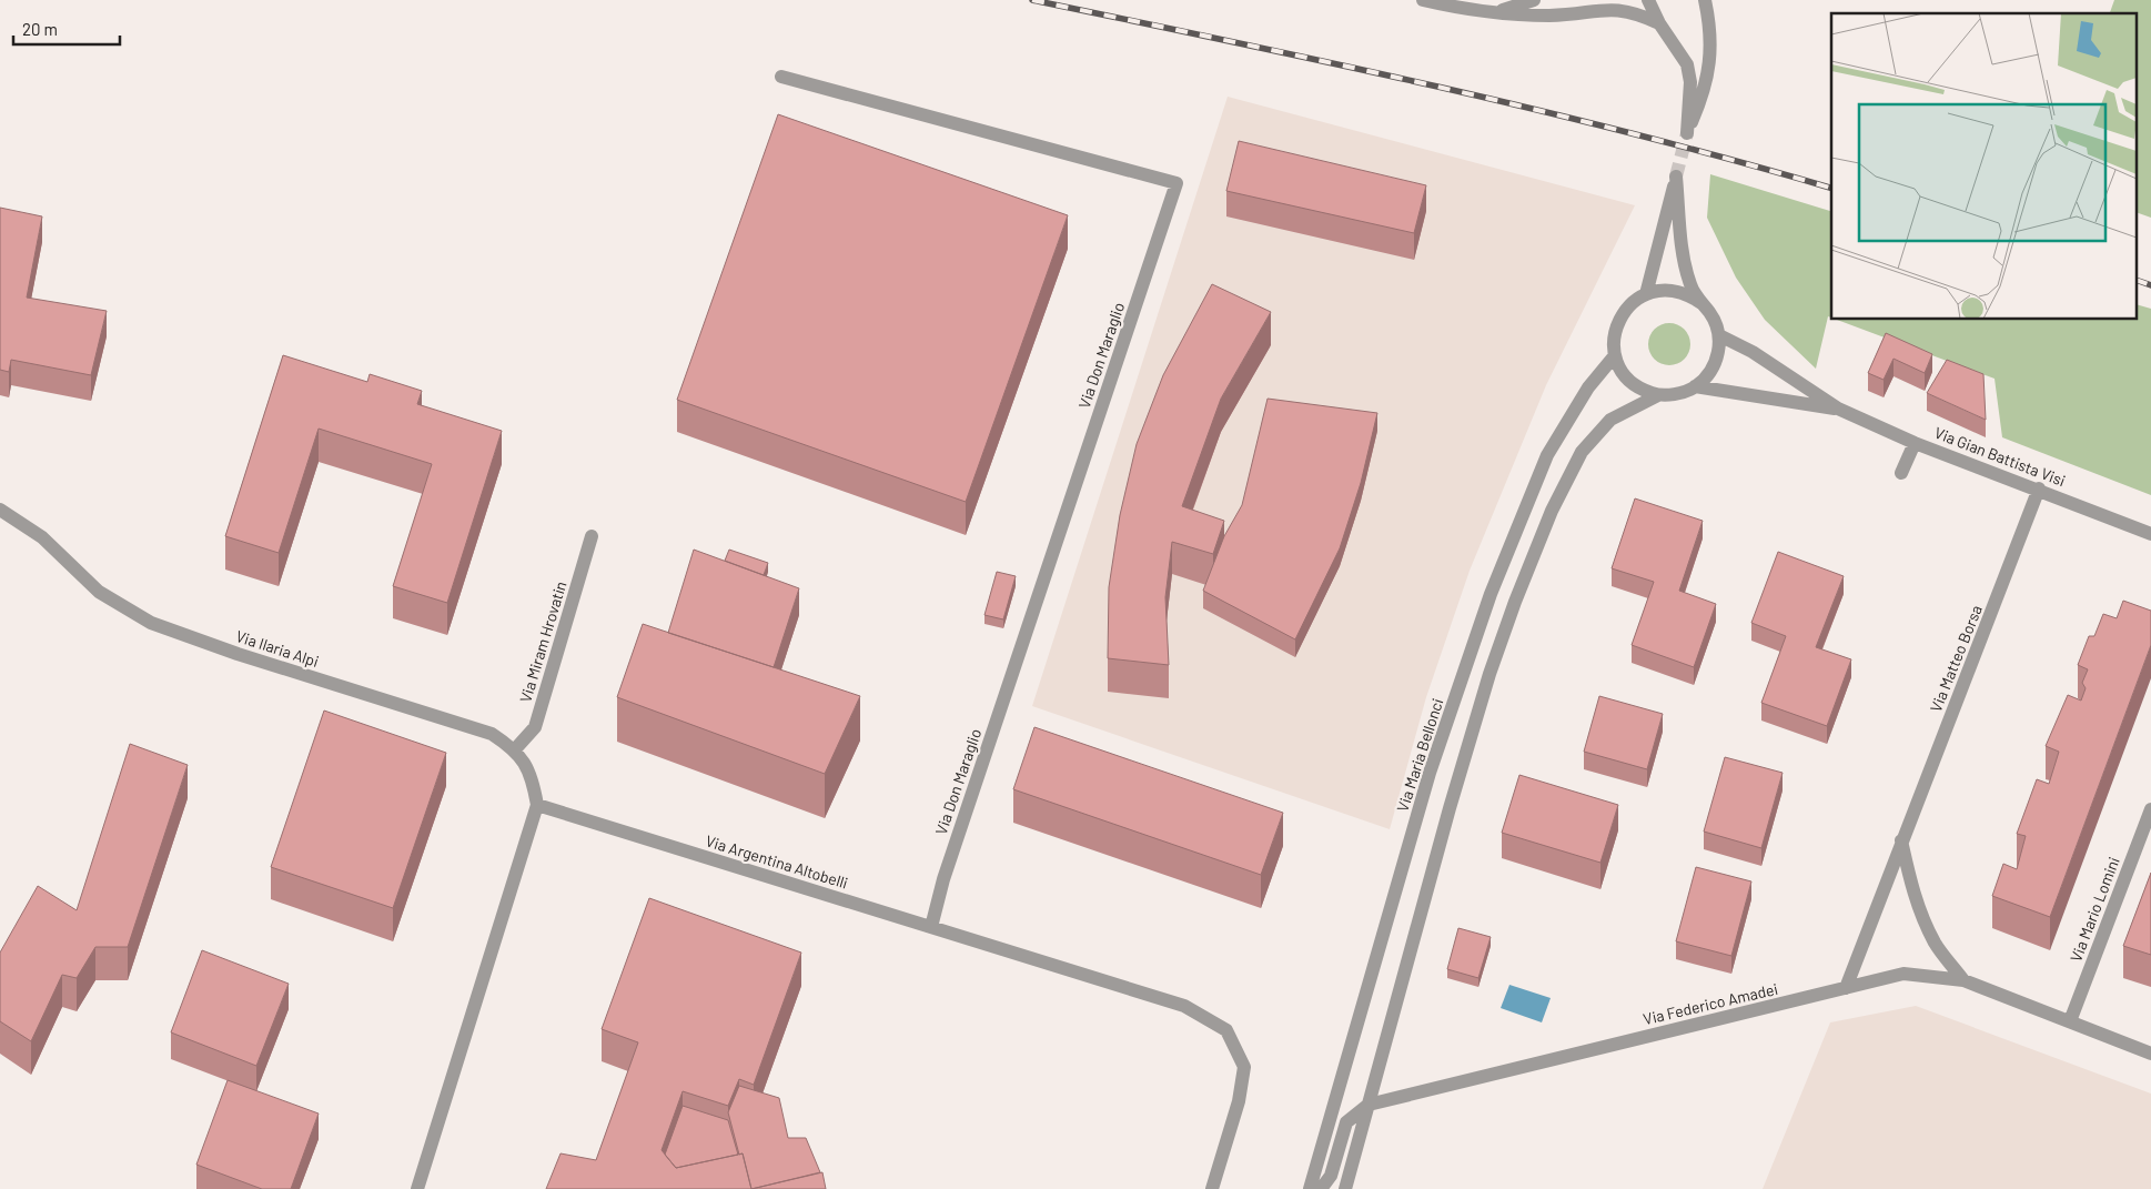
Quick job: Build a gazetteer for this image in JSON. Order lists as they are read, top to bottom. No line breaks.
{"streets":{"street":["Via Don Maraglio","Via Gian Battista Visi","Via Miram Hrovatin","Via Ilaria Alpi","Via Matteo Borsa","Via Maria Bellonci","Via Argentina Altobelli","Via Mario Lomini","Via Federico Amadei"]},"crossings":[["Via Don Maraglio","Via Argentina Altobelli"],["Via Gian Battista Visi","Via Matteo Borsa"],["Via Gian Battista Visi","Via Maria Bellonci"],["Via Miram Hrovatin","Via Ilaria Alpi"],["Via Ilaria Alpi","Via Argentina Altobelli"],["Via Matteo Borsa","Via Federico Amadei"],["Via Mario Lomini","Via Federico Amadei"]],"scale_bar":"20 m"}
